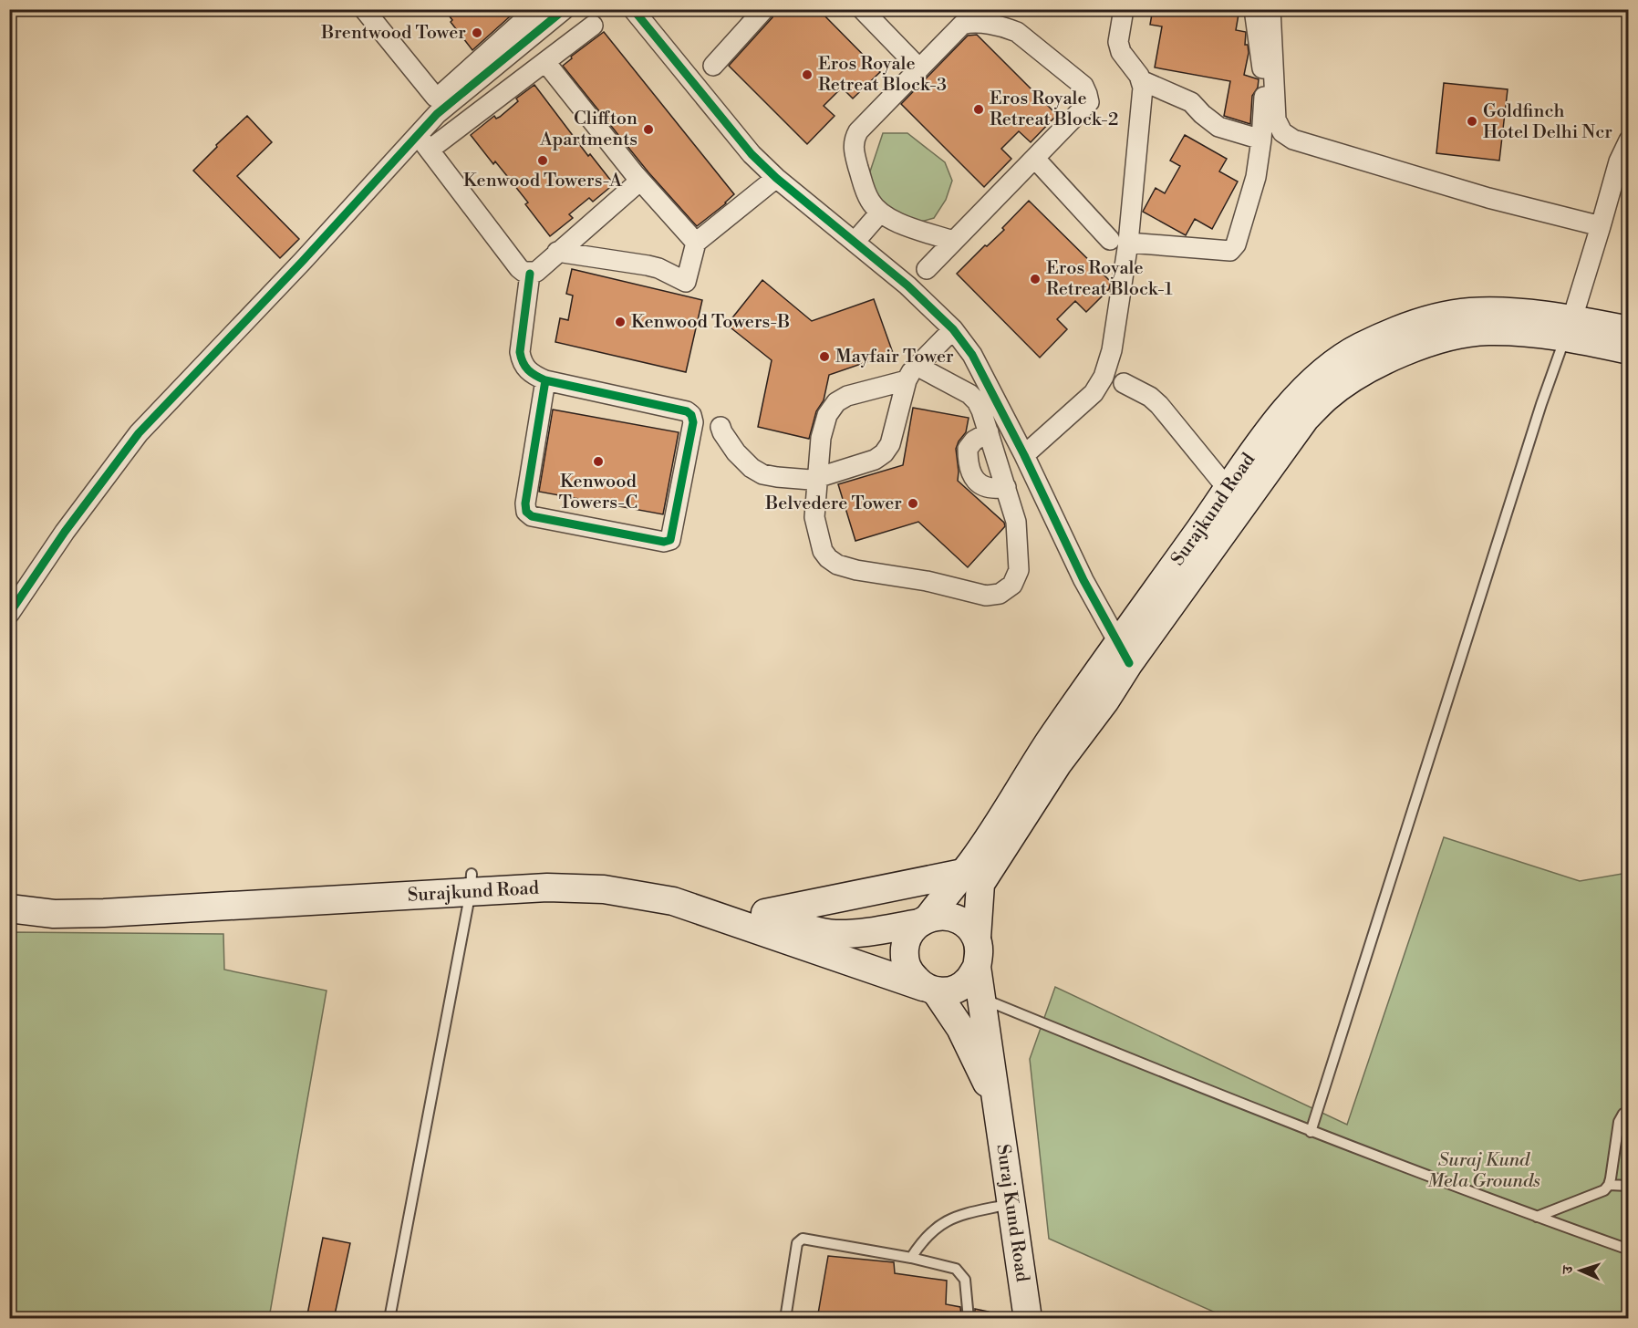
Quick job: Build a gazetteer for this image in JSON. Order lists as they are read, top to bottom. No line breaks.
{"streets":{"main road":["Surajkund Road","Suraj Kund Road"]},"crossings":[["Surajkund Road","Suraj Kund Road"]],"parks":["Suraj Kund Mela Grounds"],"places":["Brentwood Tower","Eros Royale Retreat Block-3","Eros Royale Retreat Block-2","Goldfinch Hotel Delhi Ncr","Cliffton Apartments","Kenwood Towers-A","Eros Royale Retreat Block-1","Kenwood Towers-B","Mayfair Tower","Kenwood Towers-C","Belvedere Tower"],"north":"left"}
